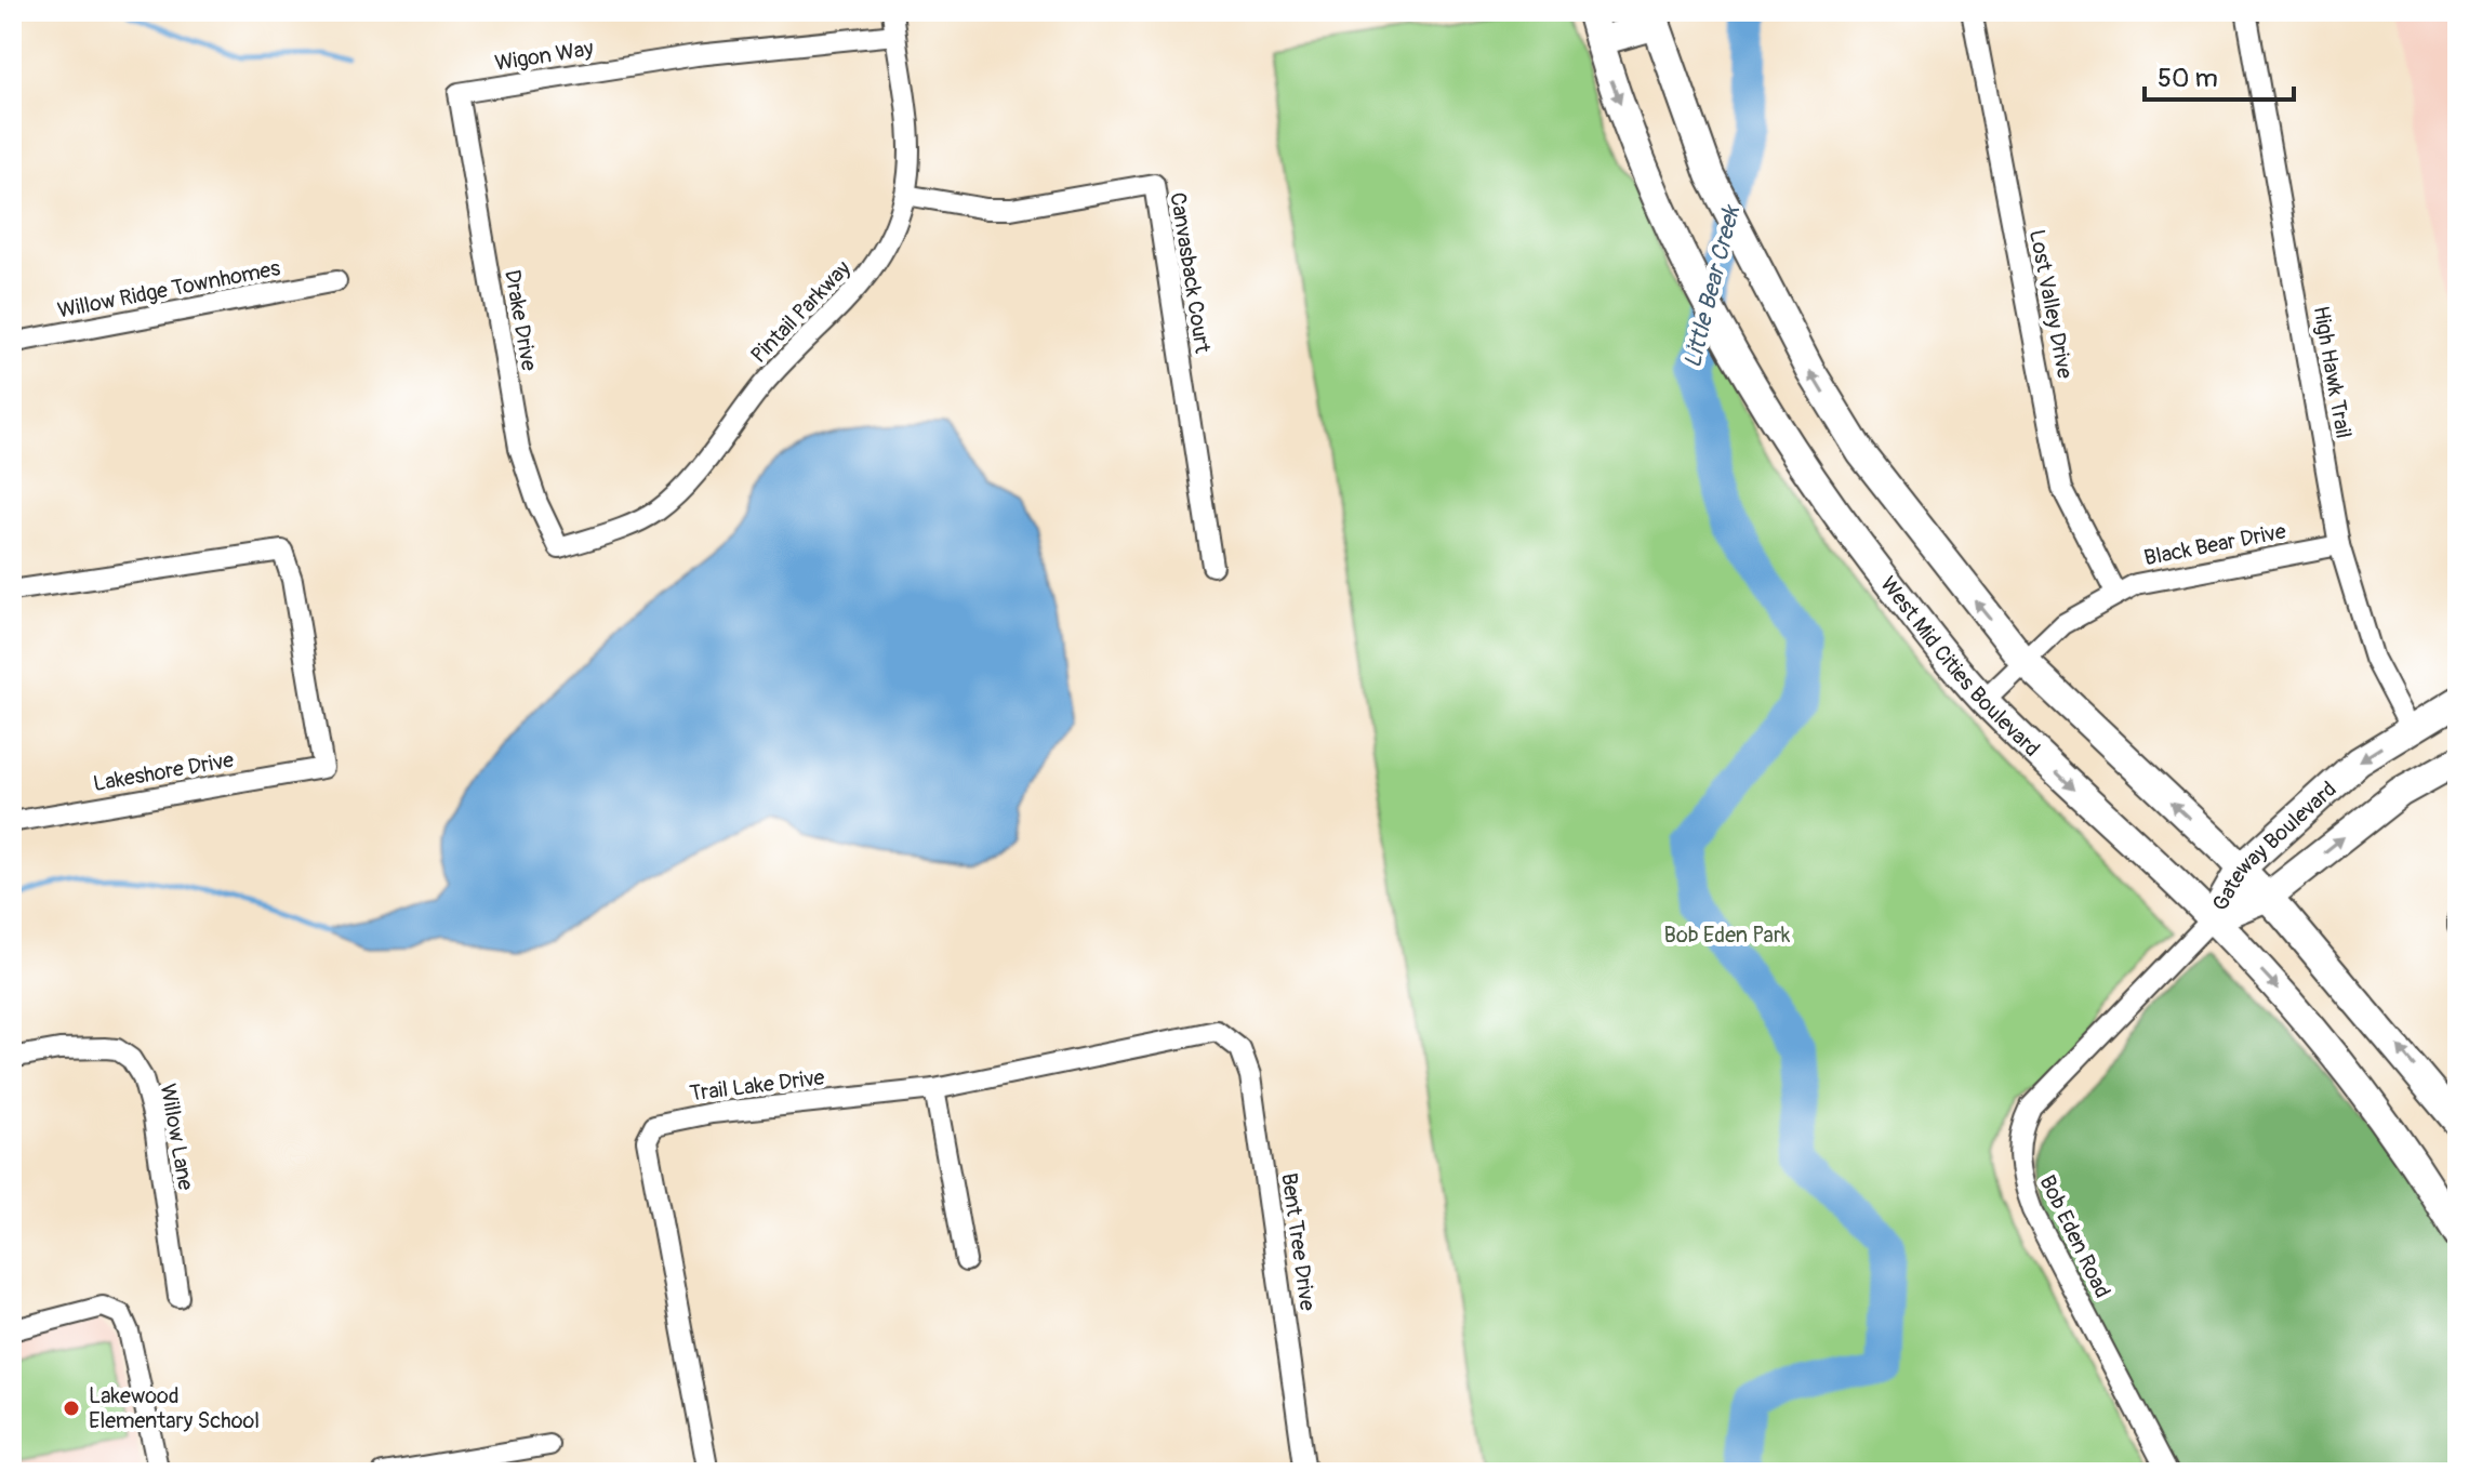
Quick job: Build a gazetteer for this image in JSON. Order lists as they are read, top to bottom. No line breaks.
{"streets":{"main road":["West Mid Cities Boulevard","Gateway Boulevard"],"street":["Wigon Way","Canvasback Court","Willow Ridge Townhomes","Lost Valley Drive","Pintail Parkway","Drake Drive","High Hawk Trail","Black Bear Drive","Lakeshore Drive","Trail Lake Drive","Willow Lane","Bob Eden Road","Bent Tree Drive"]},"crossings":[["Wigon Way","Pintail Parkway"],["Wigon Way","Drake Drive"],["Canvasback Court","Pintail Parkway"],["Lost Valley Drive","Black Bear Drive"],["Pintail Parkway","Drake Drive"],["High Hawk Trail","Black Bear Drive"],["High Hawk Trail","Gateway Boulevard"],["Black Bear Drive","West Mid Cities Boulevard"],["West Mid Cities Boulevard","Gateway Boulevard"],["West Mid Cities Boulevard","Bob Eden Road"],["Gateway Boulevard","Bob Eden Road"],["Trail Lake Drive","Bent Tree Drive"]],"water":["Little Bear Creek"],"parks":["Bob Eden Park"],"places":["Lakewood Elementary School"],"scale_bar":"50 m"}
